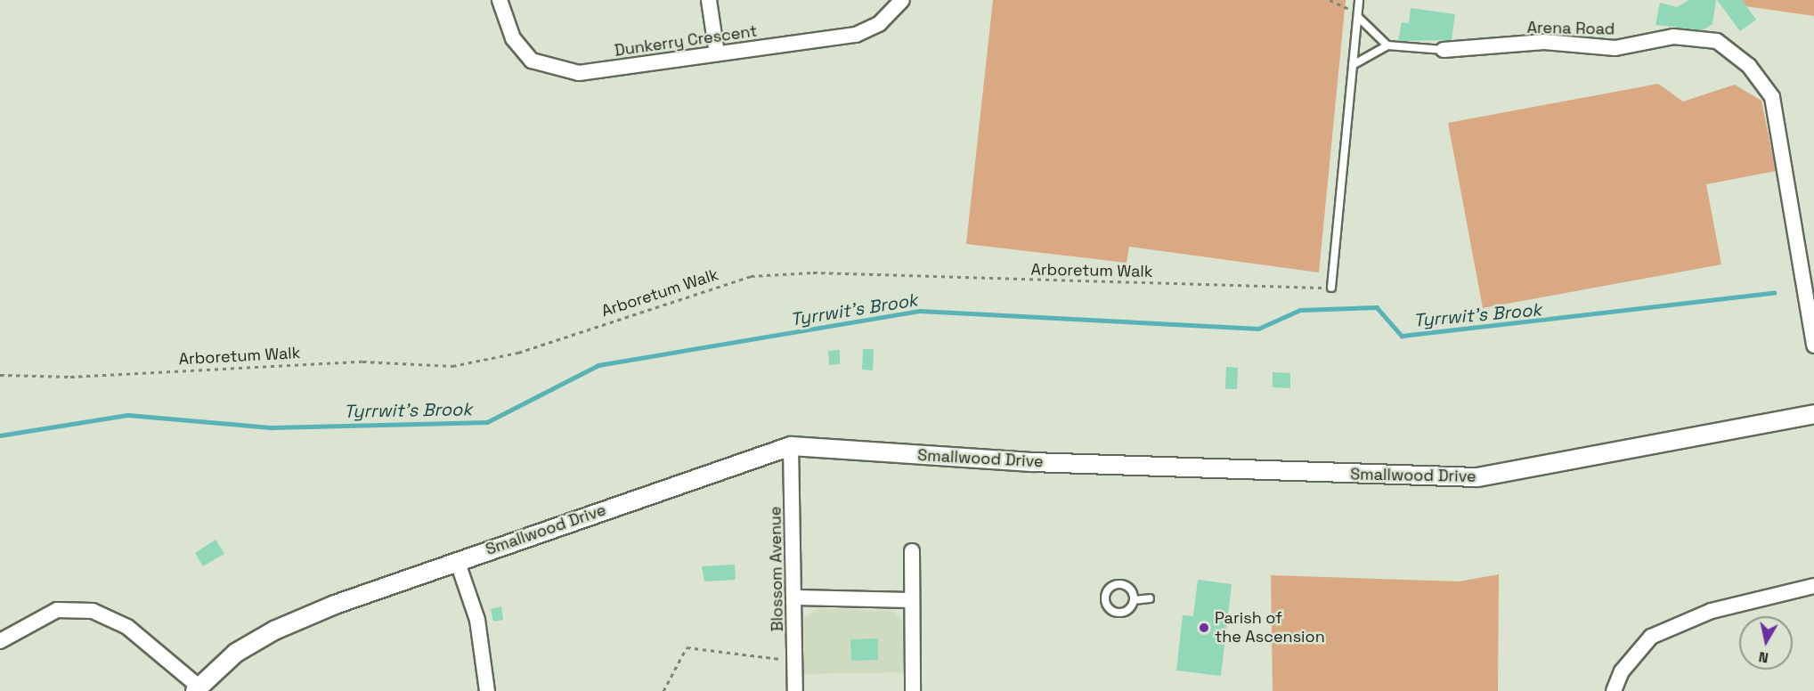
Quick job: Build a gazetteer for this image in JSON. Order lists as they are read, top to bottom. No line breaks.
{"streets":{"street":["Arena Road","Dunkerry Crescent","Smallwood Drive","Blossom Avenue"],"path":["Arboretum Walk"]},"crossings":[["Smallwood Drive","Blossom Avenue"]],"water":["Tyrrwit's Brook"],"places":["Parish of the Ascension"],"north":"bottom"}
